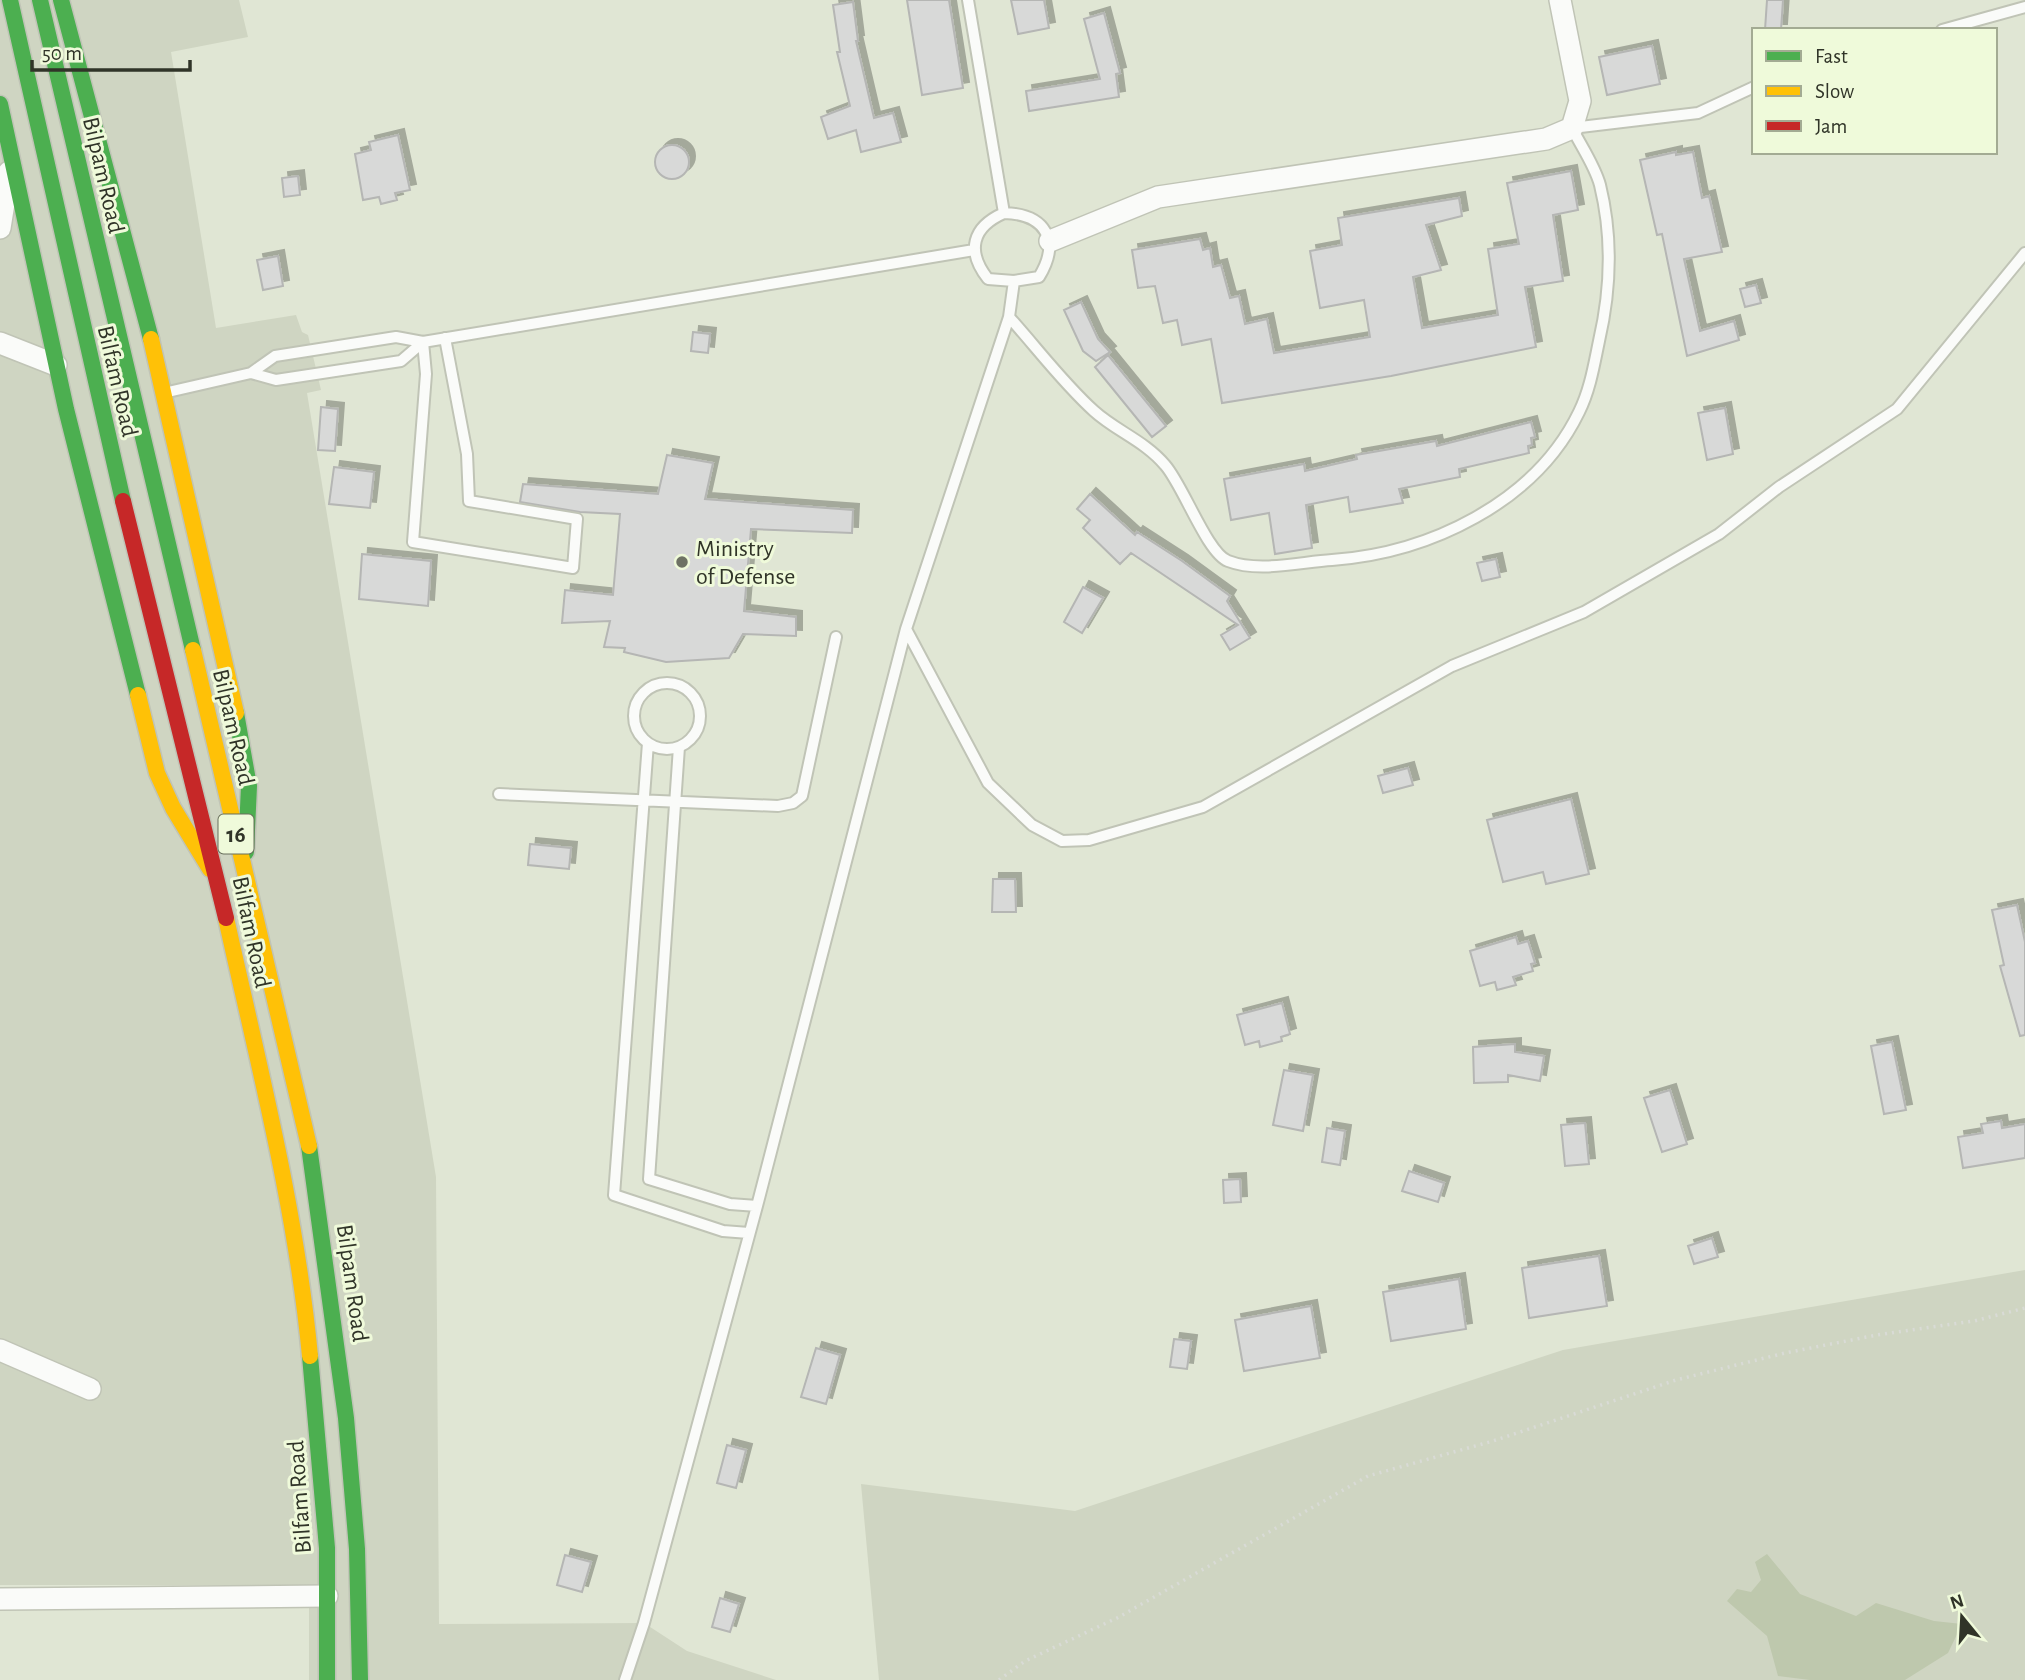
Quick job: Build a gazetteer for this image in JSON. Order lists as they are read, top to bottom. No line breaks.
{"streets":{"main road":["Bilpam Road","Bilfam Road","16"]},"crossings":[["Bilpam Road","Bilfam Road"]],"places":["Ministry of Defense"],"legend":["Fast","Slow","Jam"],"scale_bar":"50 m","north":"top"}
